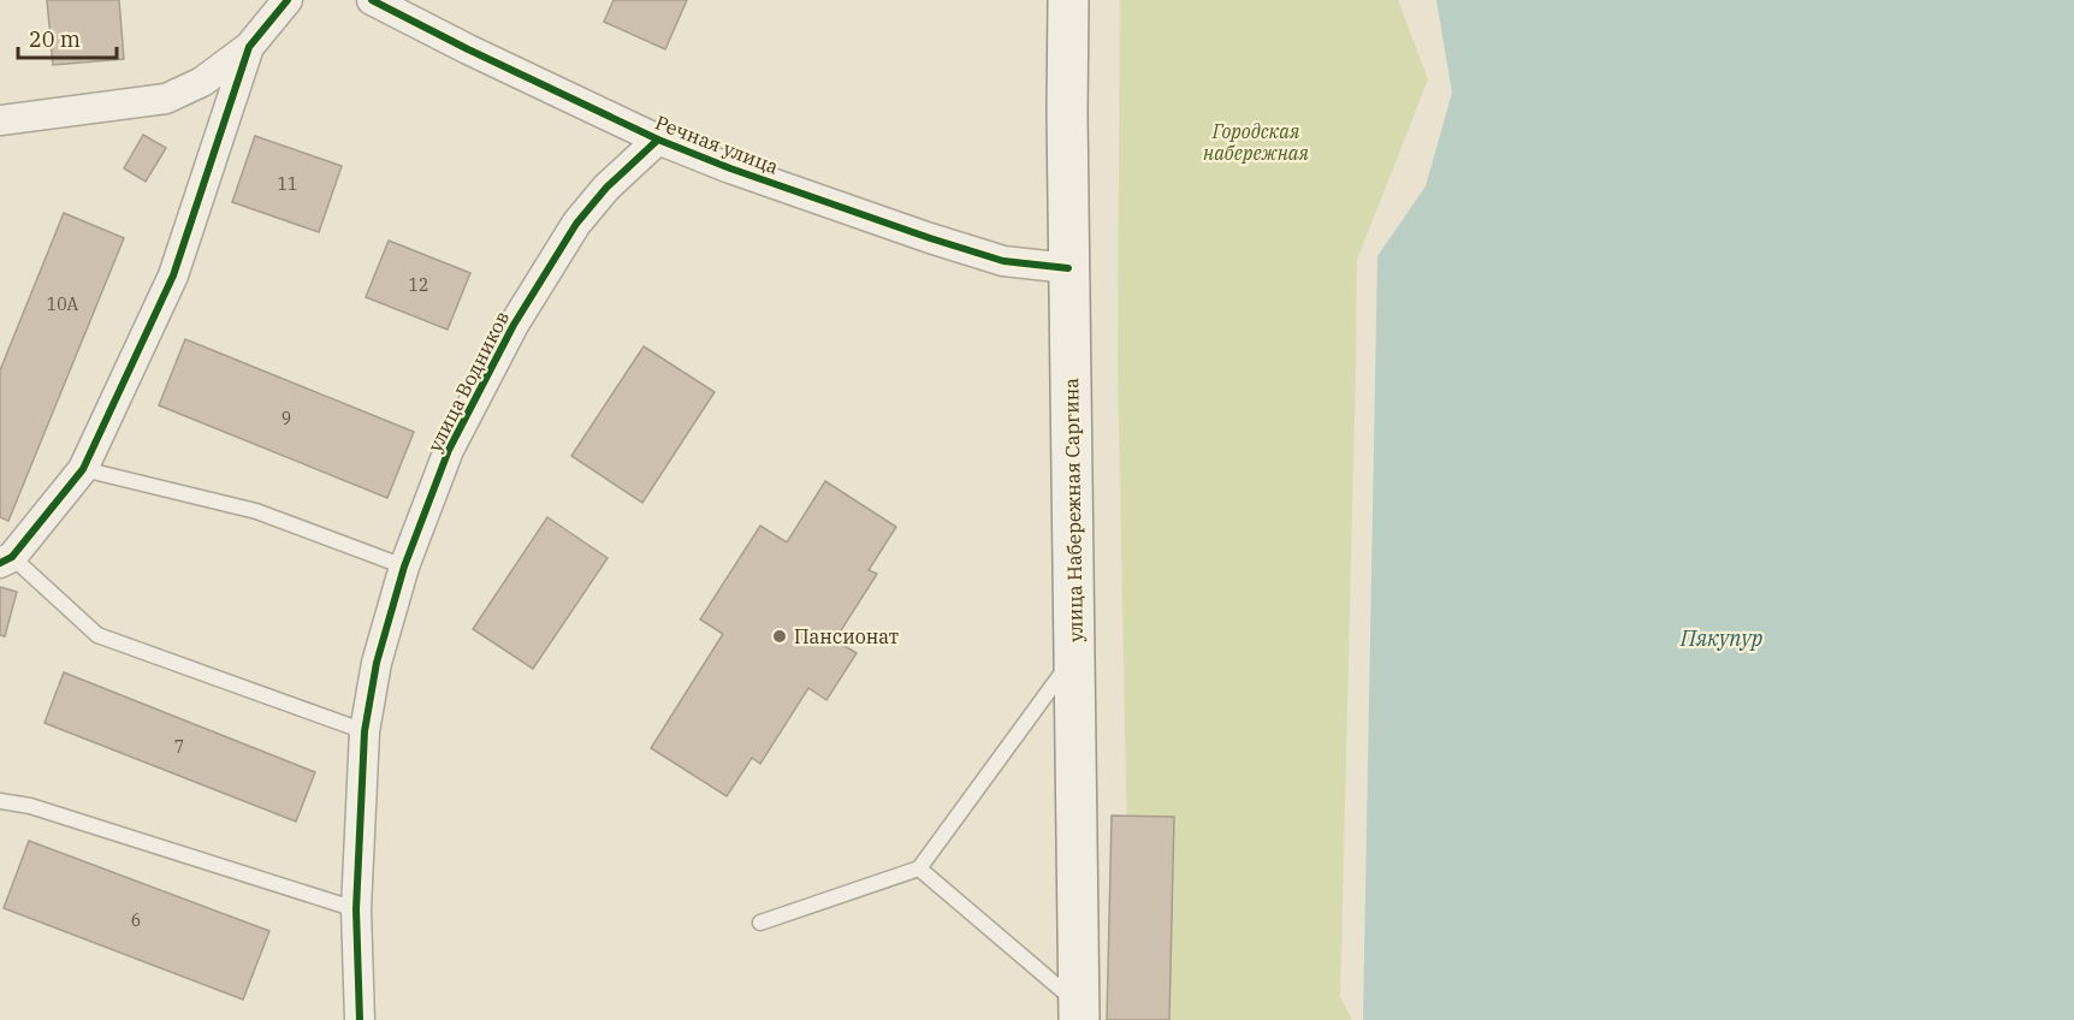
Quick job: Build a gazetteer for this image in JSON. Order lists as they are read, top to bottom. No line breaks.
{"streets":{"main road":["улица Набережная Саргина"],"street":["Речная улица","улица Водников"]},"crossings":[["Речная улица","улица Водников"],["Речная улица","улица Набережная Саргина"]],"water":["Пякупур"],"parks":["Городская набережная"],"places":["Пансионат"],"house_numbers":["11","12","10А","9","7","6"],"scale_bar":"20 m"}
